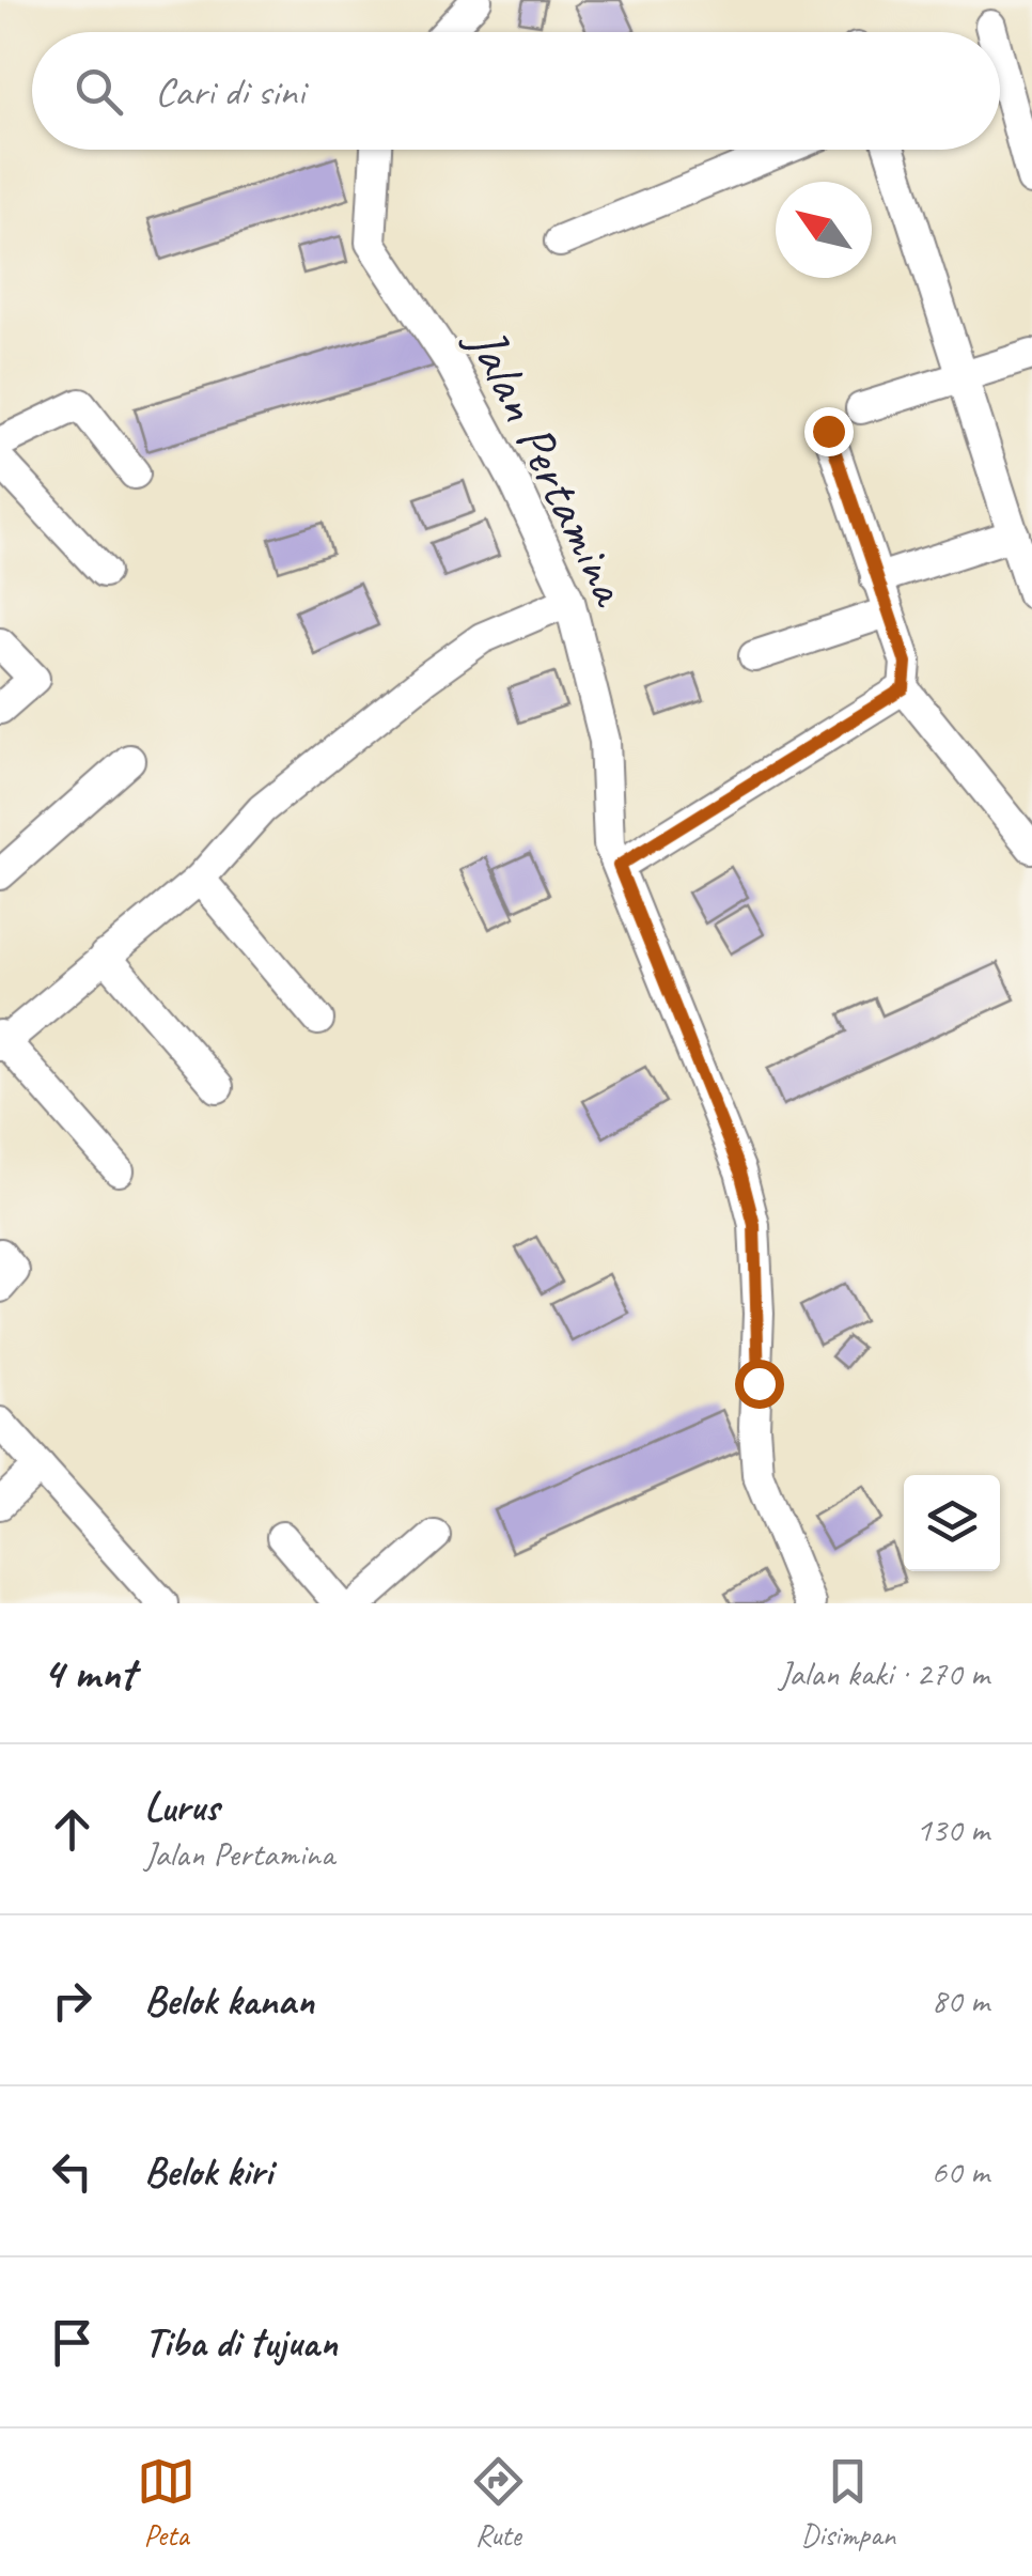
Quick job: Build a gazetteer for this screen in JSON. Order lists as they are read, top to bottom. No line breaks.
{"streets":{"street":["Jalan Pertamina"]},"north":"top left","page":{"search":"Cari di sini","heading":["4 mnt","Jalan kaki · 270 m"],"list":[["Lurus","Jalan Pertamina","130 m"],["Belok kanan","80 m"],["Belok kiri","60 m"],"Tiba di tujuan"],"nav":["Peta","Rute","Disimpan"]}}
